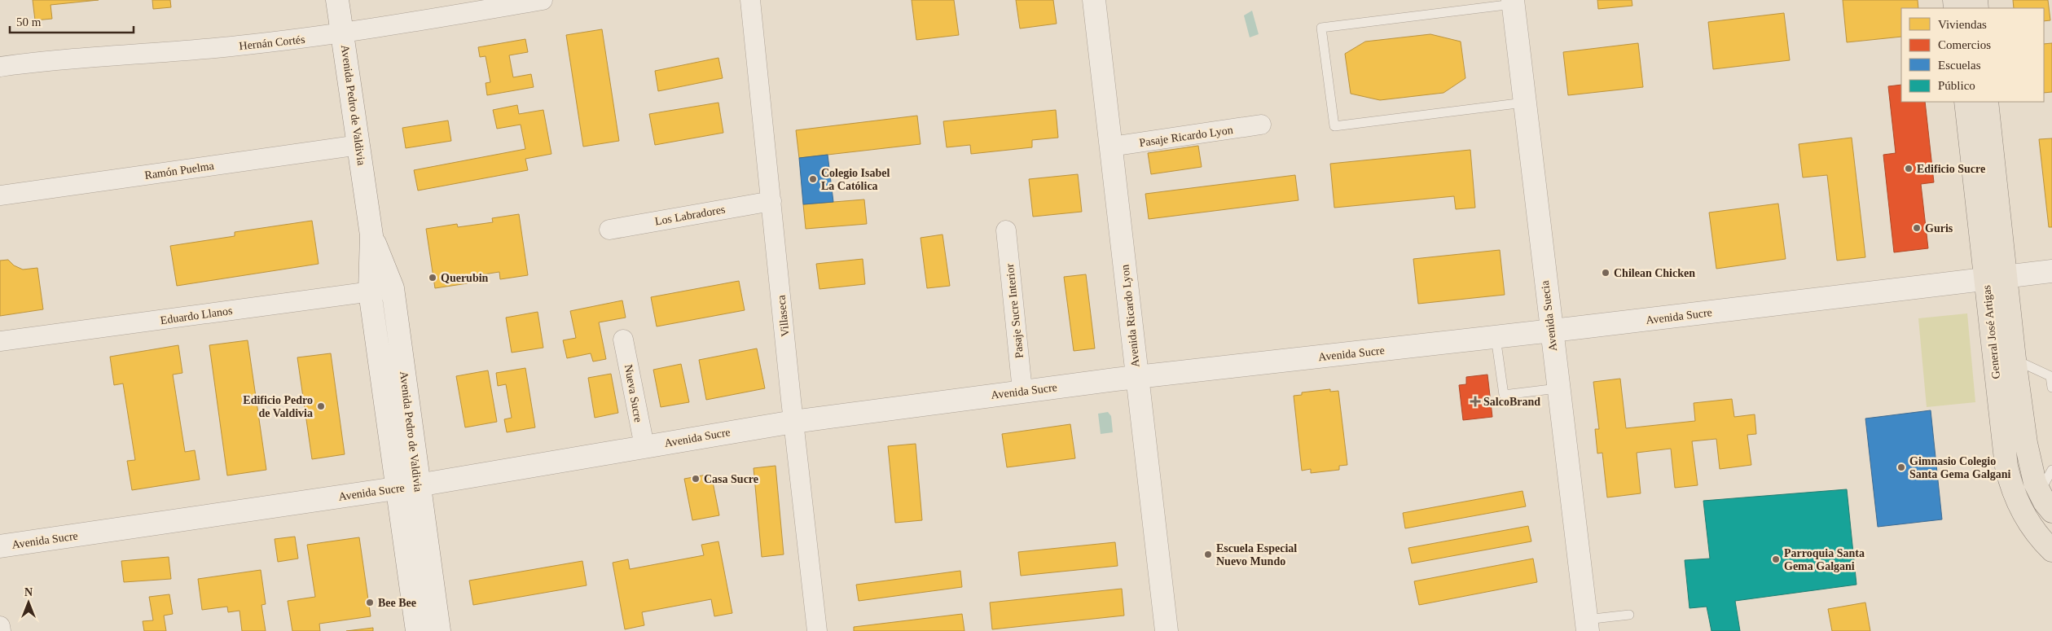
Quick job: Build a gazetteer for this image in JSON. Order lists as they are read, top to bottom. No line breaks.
{"streets":{"main road":["General José Artigas"],"street":["Hernán Cortés","Avenida Pedro de Valdivia","Pasaje Ricardo Lyon","Ramón Puelma","Los Labradores","Pasaje Sucre Interior","Eduardo Llanos","Villaseca","Avenida Ricardo Lyon","Avenida Suecia","Avenida Sucre","Nueva Sucre"]},"crossings":[["Hernán Cortés","Avenida Pedro de Valdivia"],["Avenida Pedro de Valdivia","Ramón Puelma"],["Avenida Pedro de Valdivia","Eduardo Llanos"],["Avenida Pedro de Valdivia","Avenida Sucre"],["Pasaje Ricardo Lyon","Avenida Ricardo Lyon"],["Los Labradores","Villaseca"],["Pasaje Sucre Interior","Avenida Sucre"],["Villaseca","Avenida Sucre"],["Avenida Ricardo Lyon","Avenida Sucre"],["Avenida Suecia","Avenida Sucre"],["Avenida Sucre","General José Artigas"],["Avenida Sucre","Nueva Sucre"]],"places":{"other":["Edificio Sucre","Colegio Isabel La Católica","Guris","Chilean Chicken","Querubin","Edificio Pedro de Valdivia","Gimnasio Colegio Santa Gema Galgani","Casa Sucre","Escuela Especial Nuevo Mundo","Parroquia Santa Gema Galgani","Bee Bee"],"health":["SalcoBrand"]},"legend":["Viviendas","Comercios","Escuelas","Público"],"scale_bar":"50 m","north":"top"}
